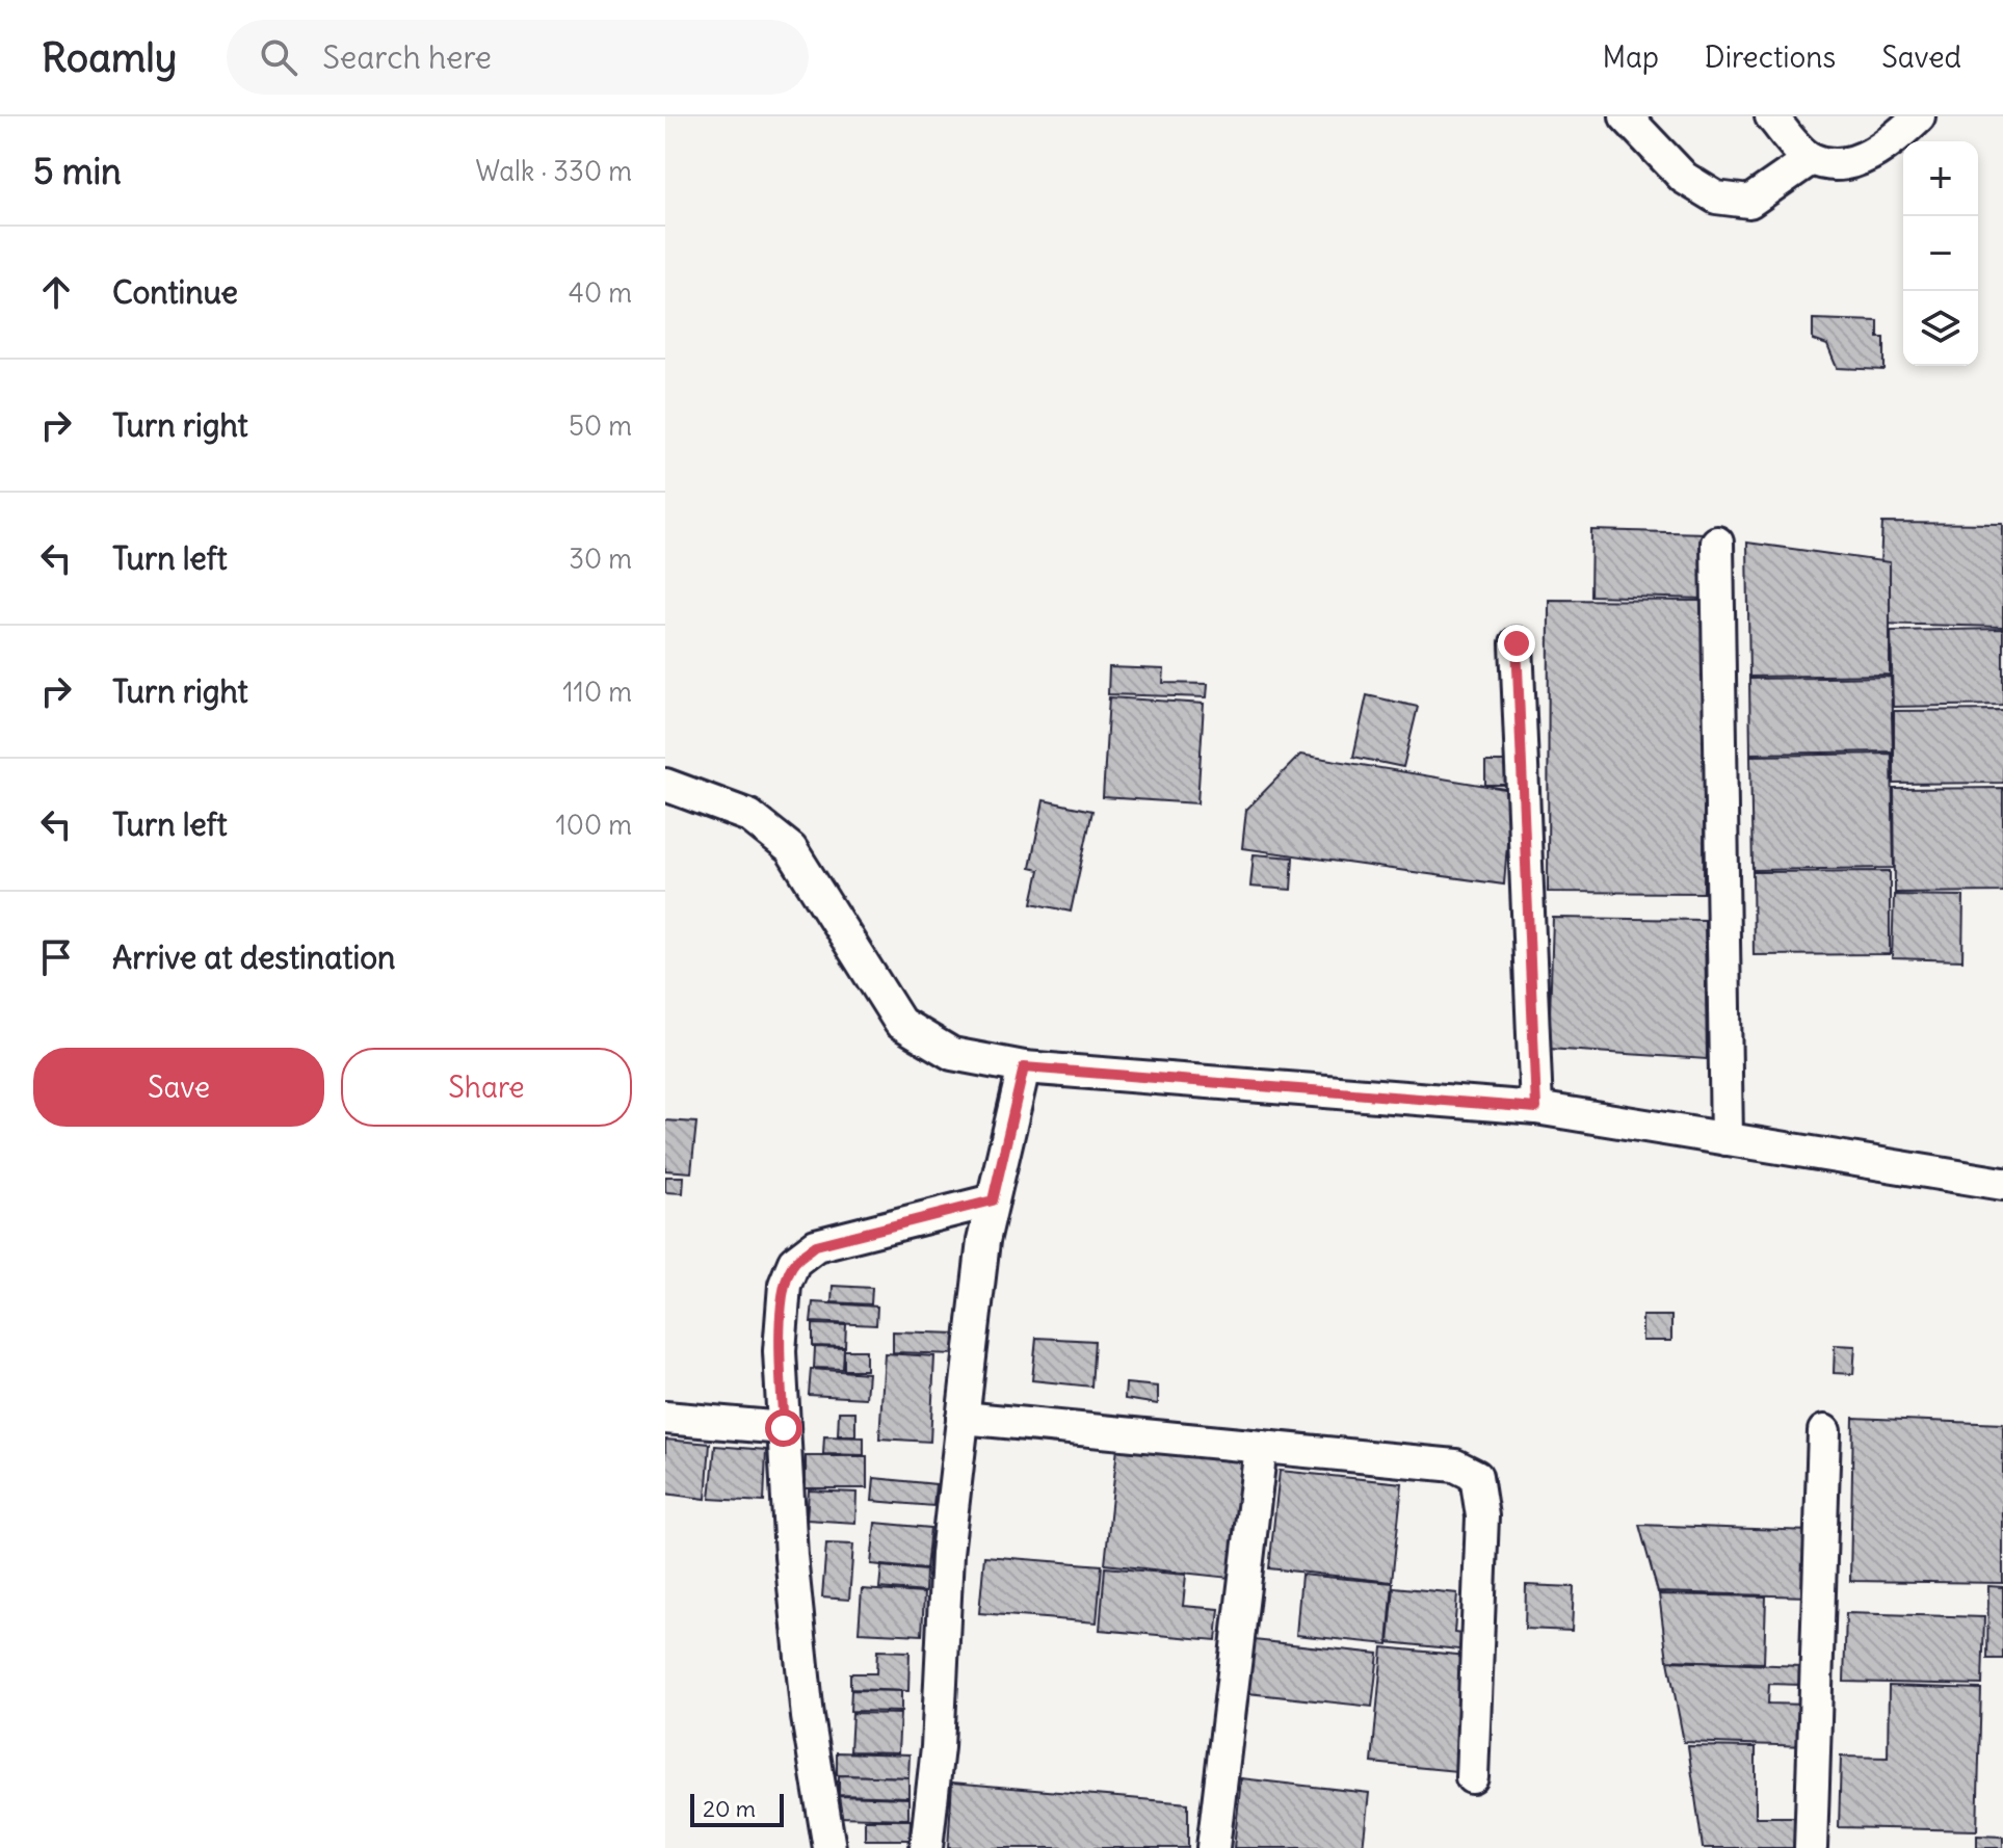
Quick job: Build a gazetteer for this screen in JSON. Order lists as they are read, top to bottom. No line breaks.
{"scale_bar":"20 m","page":{"header":"Roamly","search":"Search here","nav":["Map","Directions","Saved"],"heading":["5 min","Walk · 330 m"],"map_buttons":["+","−"],"list":[["Continue","40 m"],["Turn right","50 m"],["Turn left","30 m"],["Turn right","110 m"],["Turn left","100 m"],"Arrive at destination"],"buttons":["Save","Share"],"scale":"20 m"}}
